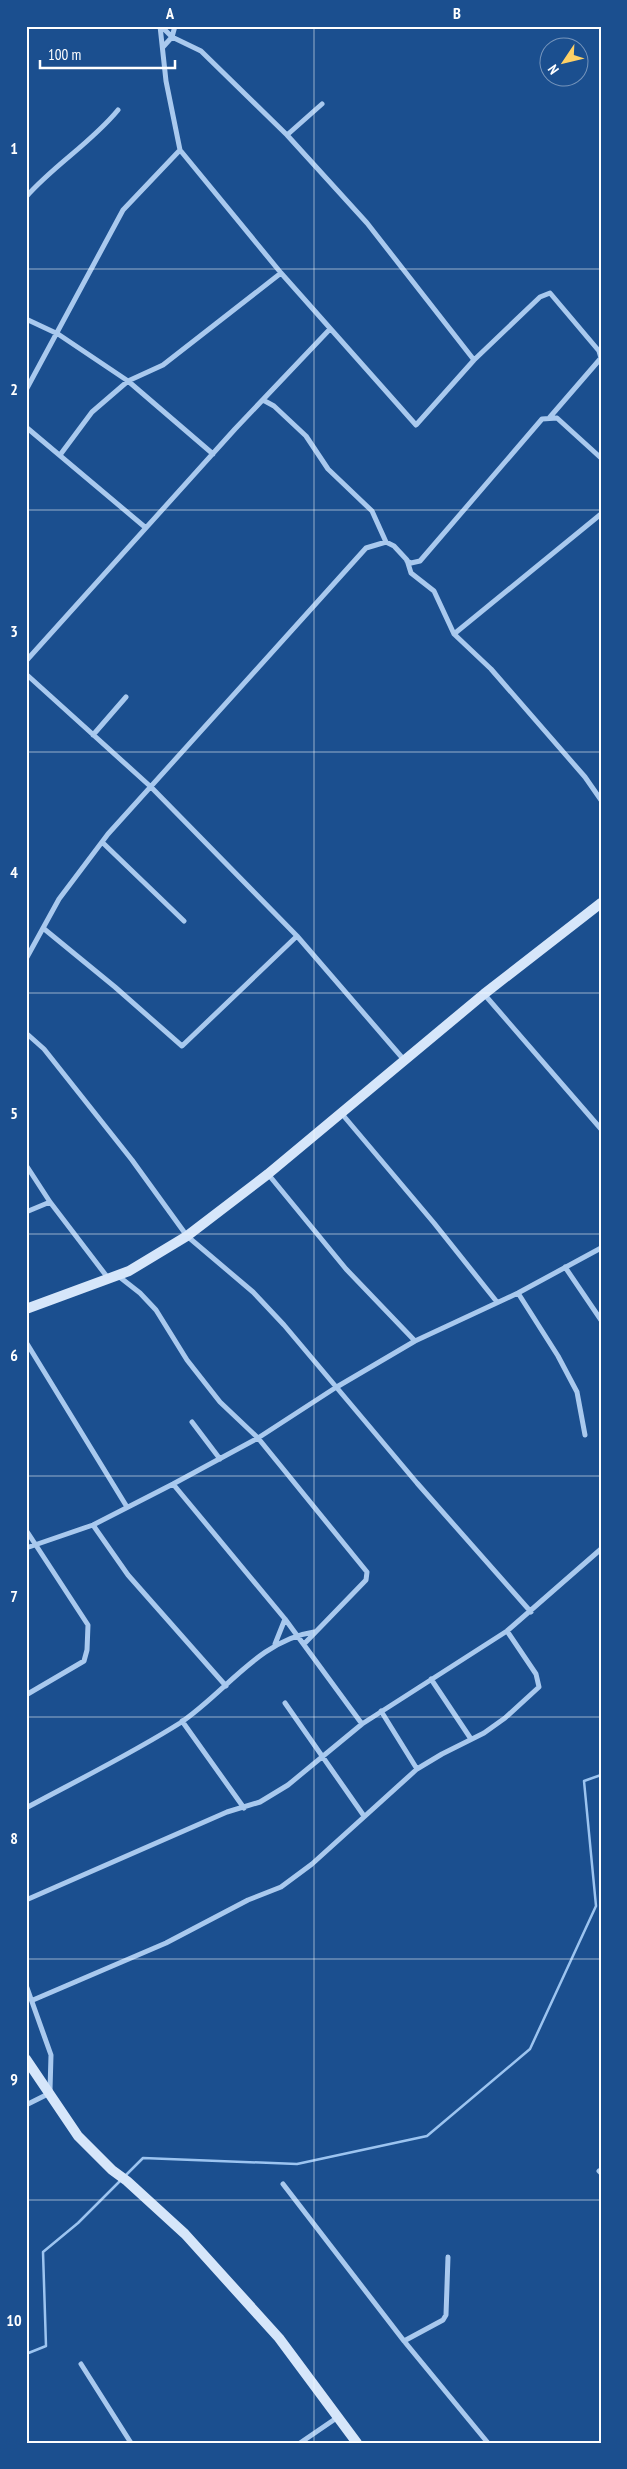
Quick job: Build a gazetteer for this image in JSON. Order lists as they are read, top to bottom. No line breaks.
{"scale_bar":"100 m","north":"bottom left","grid":{"columns":["A","B"],"rows":["1","2","3","4","5","6","7","8","9","10"]}}
